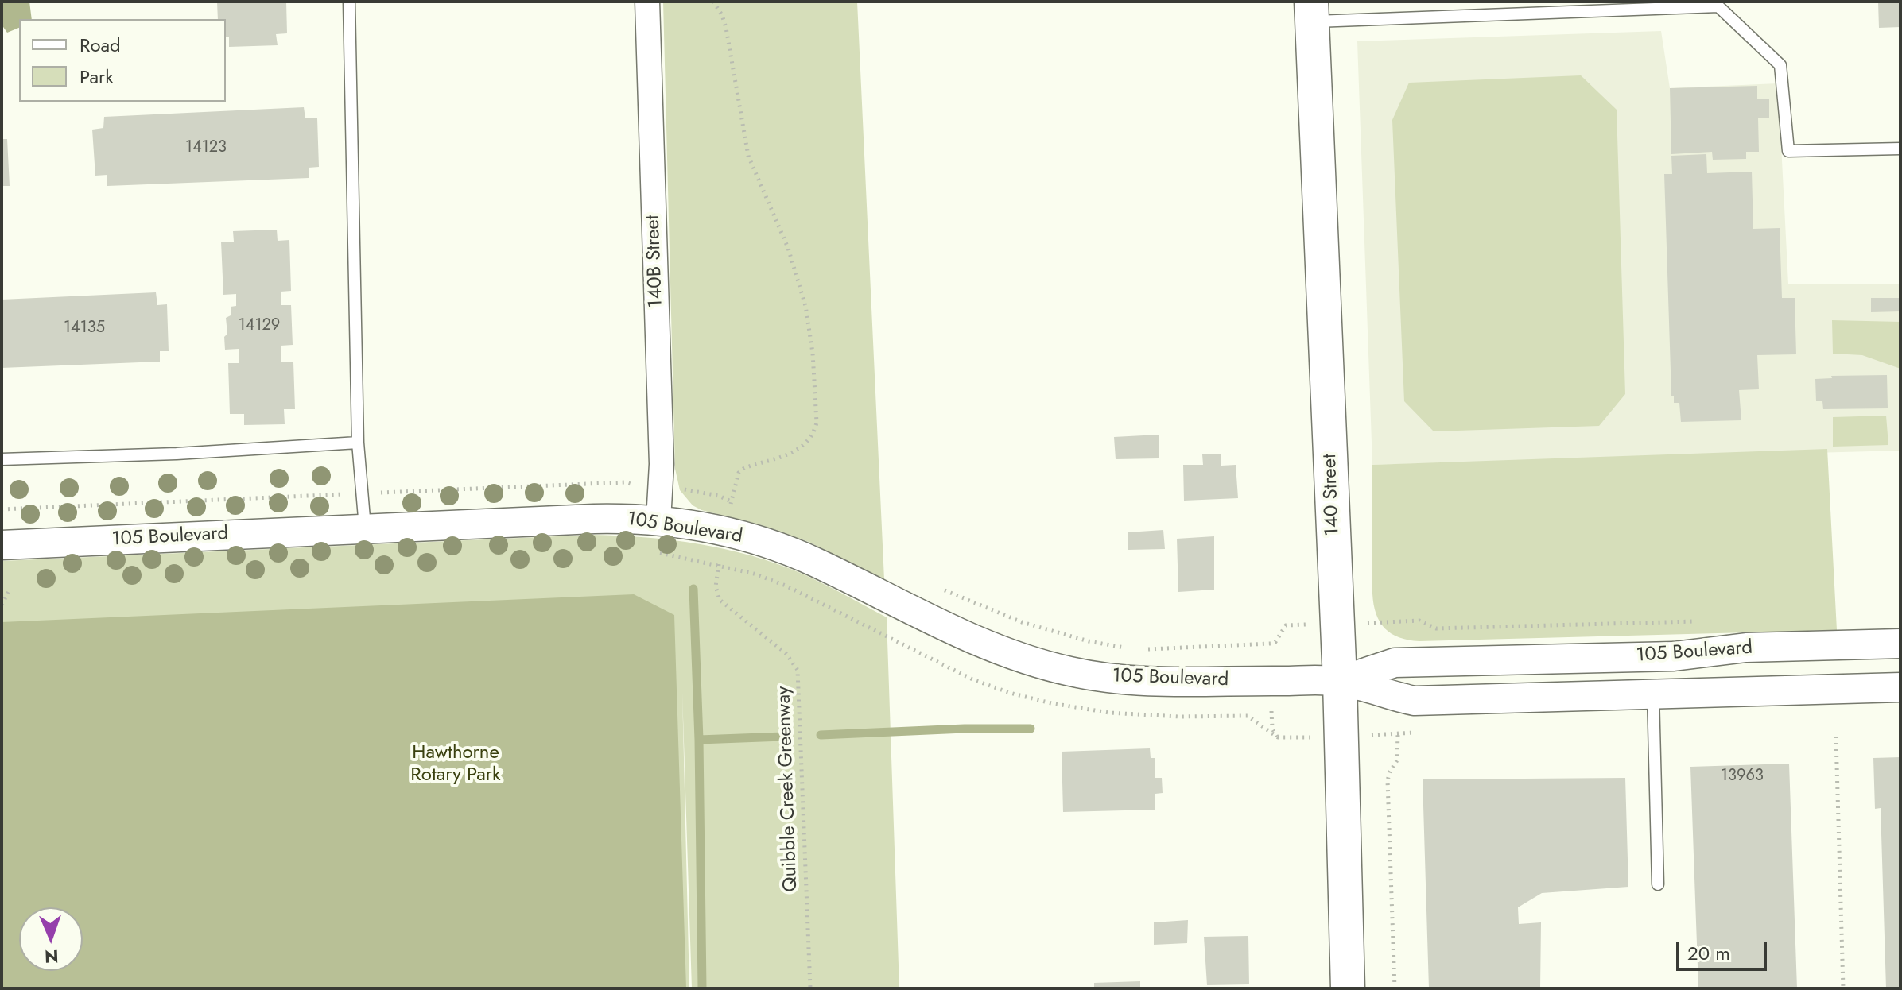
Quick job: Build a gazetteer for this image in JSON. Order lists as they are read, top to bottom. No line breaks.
{"streets":{"main road":["140 Street"],"street":["140B Street","105 Boulevard"],"path":["Quibble Creek Greenway"]},"crossings":[["140B Street","105 Boulevard"],["140 Street","105 Boulevard"]],"parks":["Hawthorne Rotary Park"],"house_numbers":["14123","14129","14135","13963"],"legend":["Road","Park"],"scale_bar":"20 m","north":"bottom"}
